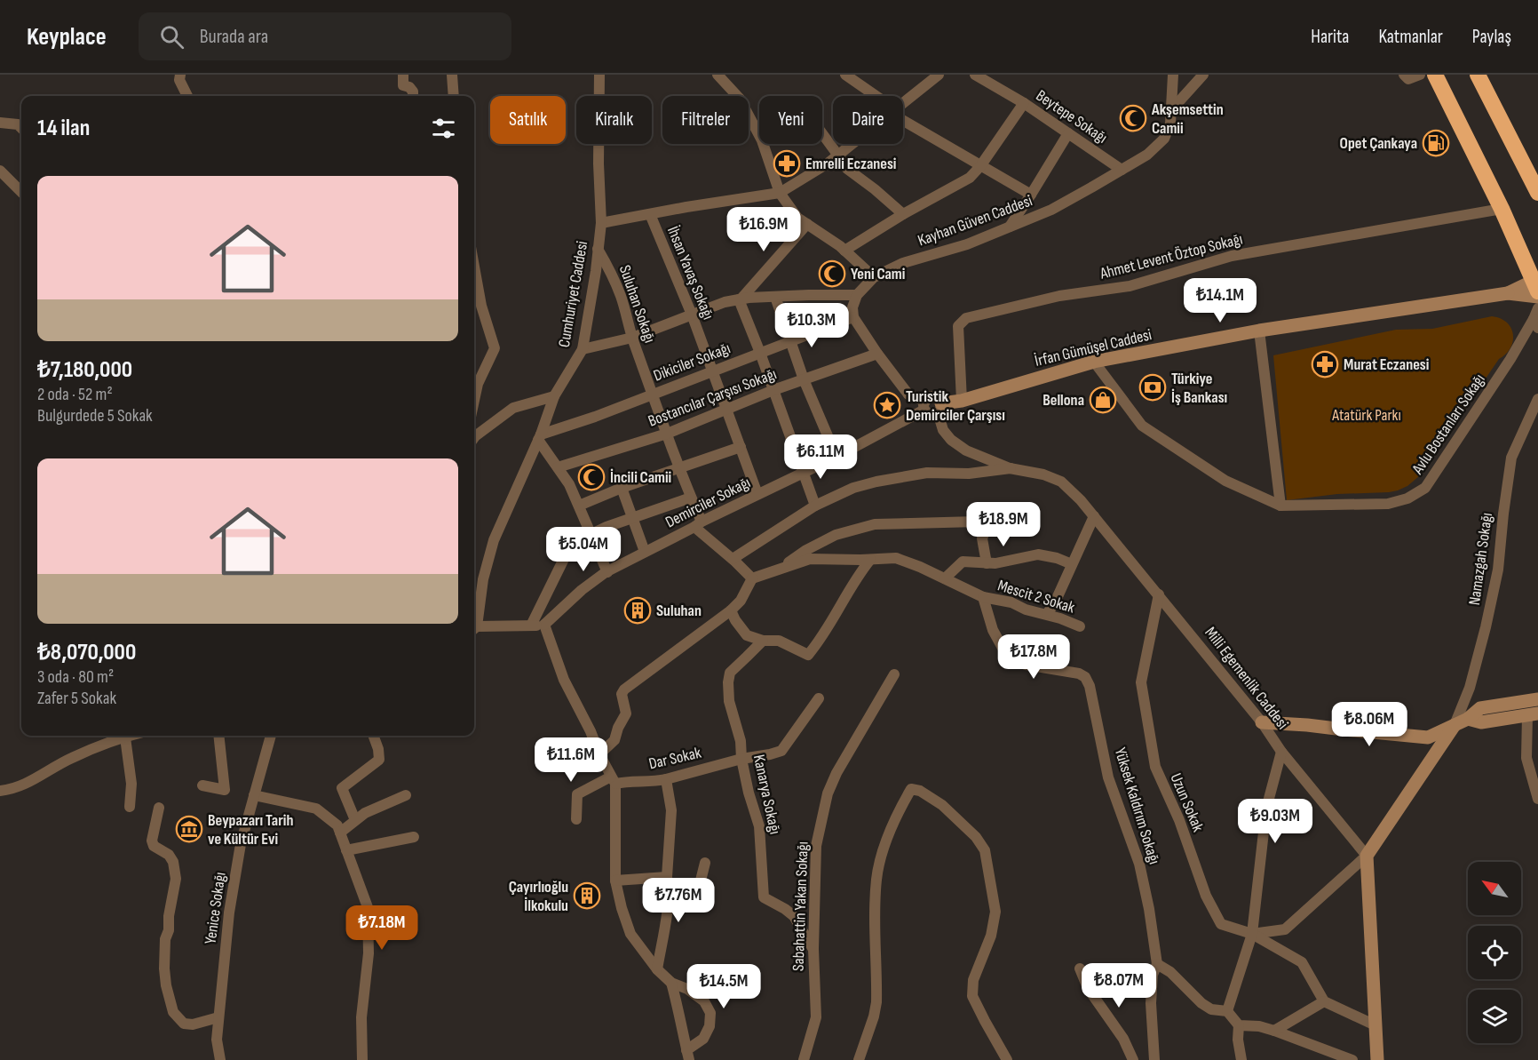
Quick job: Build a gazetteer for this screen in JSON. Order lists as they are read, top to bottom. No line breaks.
{"streets":{"street":["Beytepe Sokağı","Kayhan Güven Caddesi","Ahmet Levent Öztop Sokağı","İhsan Yavaş Sokağı","Cumhuriyet Caddesi","Suluhan Sokağı","İrfan Gümüşel Caddesi","Dikiciler Sokağı","Bostancılar Çarşısı Sokağı","Avlu Bostanları Sokağı","Demirciler Sokağı","Namazgah Sokağı","Mescit 2 Sokak","Milli Egemenlik Caddesi","Dar Sokak","Kanarya Sokağı","Uzun Sokak","Yüksek Kaldırım Sokağı","Sabahattin Yakan Sokağı","Yenice Sokağı"]},"crossings":[["Beytepe Sokağı","Kayhan Güven Caddesi"],["Ahmet Levent Öztop Sokağı","İrfan Gümüşel Caddesi"],["İhsan Yavaş Sokağı","Dikiciler Sokağı"],["İhsan Yavaş Sokağı","Bostancılar Çarşısı Sokağı"],["İhsan Yavaş Sokağı","Demirciler Sokağı"],["Cumhuriyet Caddesi","Suluhan Sokağı"],["Cumhuriyet Caddesi","Dikiciler Sokağı"],["Suluhan Sokağı","Dikiciler Sokağı"],["Suluhan Sokağı","Bostancılar Çarşısı Sokağı"],["Suluhan Sokağı","Demirciler Sokağı"],["İrfan Gümüşel Caddesi","Avlu Bostanları Sokağı"],["İrfan Gümüşel Caddesi","Milli Egemenlik Caddesi"],["Mescit 2 Sokak","Yüksek Kaldırım Sokağı"],["Milli Egemenlik Caddesi","Uzun Sokak"],["Dar Sokak","Kanarya Sokağı"],["Kanarya Sokağı","Sabahattin Yakan Sokağı"]],"parks":["Atatürk Parkı"],"places":{"mosque":["Akşemsettin Camii","Yeni Cami","İncili Camii"],"fuel station":["Opet Çankaya"],"pharmacy":["Emrelli Eczanesi","Murat Eczanesi"],"bank":["Türkiye İş Bankası"],"shop":["Bellona"],"place":["Turistik Demirciler Çarşısı"],"building":["Suluhan","Çayırlıoğlu İlkokulu"],"museum":["Beypazarı Tarih ve Kültür Evi"]},"north":"top left","page":{"header":"Keyplace","search":"Burada ara","nav":["Harita","Katmanlar","Paylaş"],"chip":["Satılık","Kiralık","Filtreler","Yeni","Daire"],"heading":"14 ilan","list":[{"name":"₺7,180,000","note":"2 oda · 52 m² · Bulgurdede 5 Sokak"},{"name":"₺8,070,000","note":"3 oda · 80 m² · Zafer 5 Sokak"}],"price":["₺16.9M","₺14.1M","₺10.3M","₺6.11M","₺18.9M","₺5.04M","₺17.8M","₺8.06M","₺11.6M","₺9.03M","₺7.76M","₺7.18M","₺8.07M","₺14.5M"]}}
